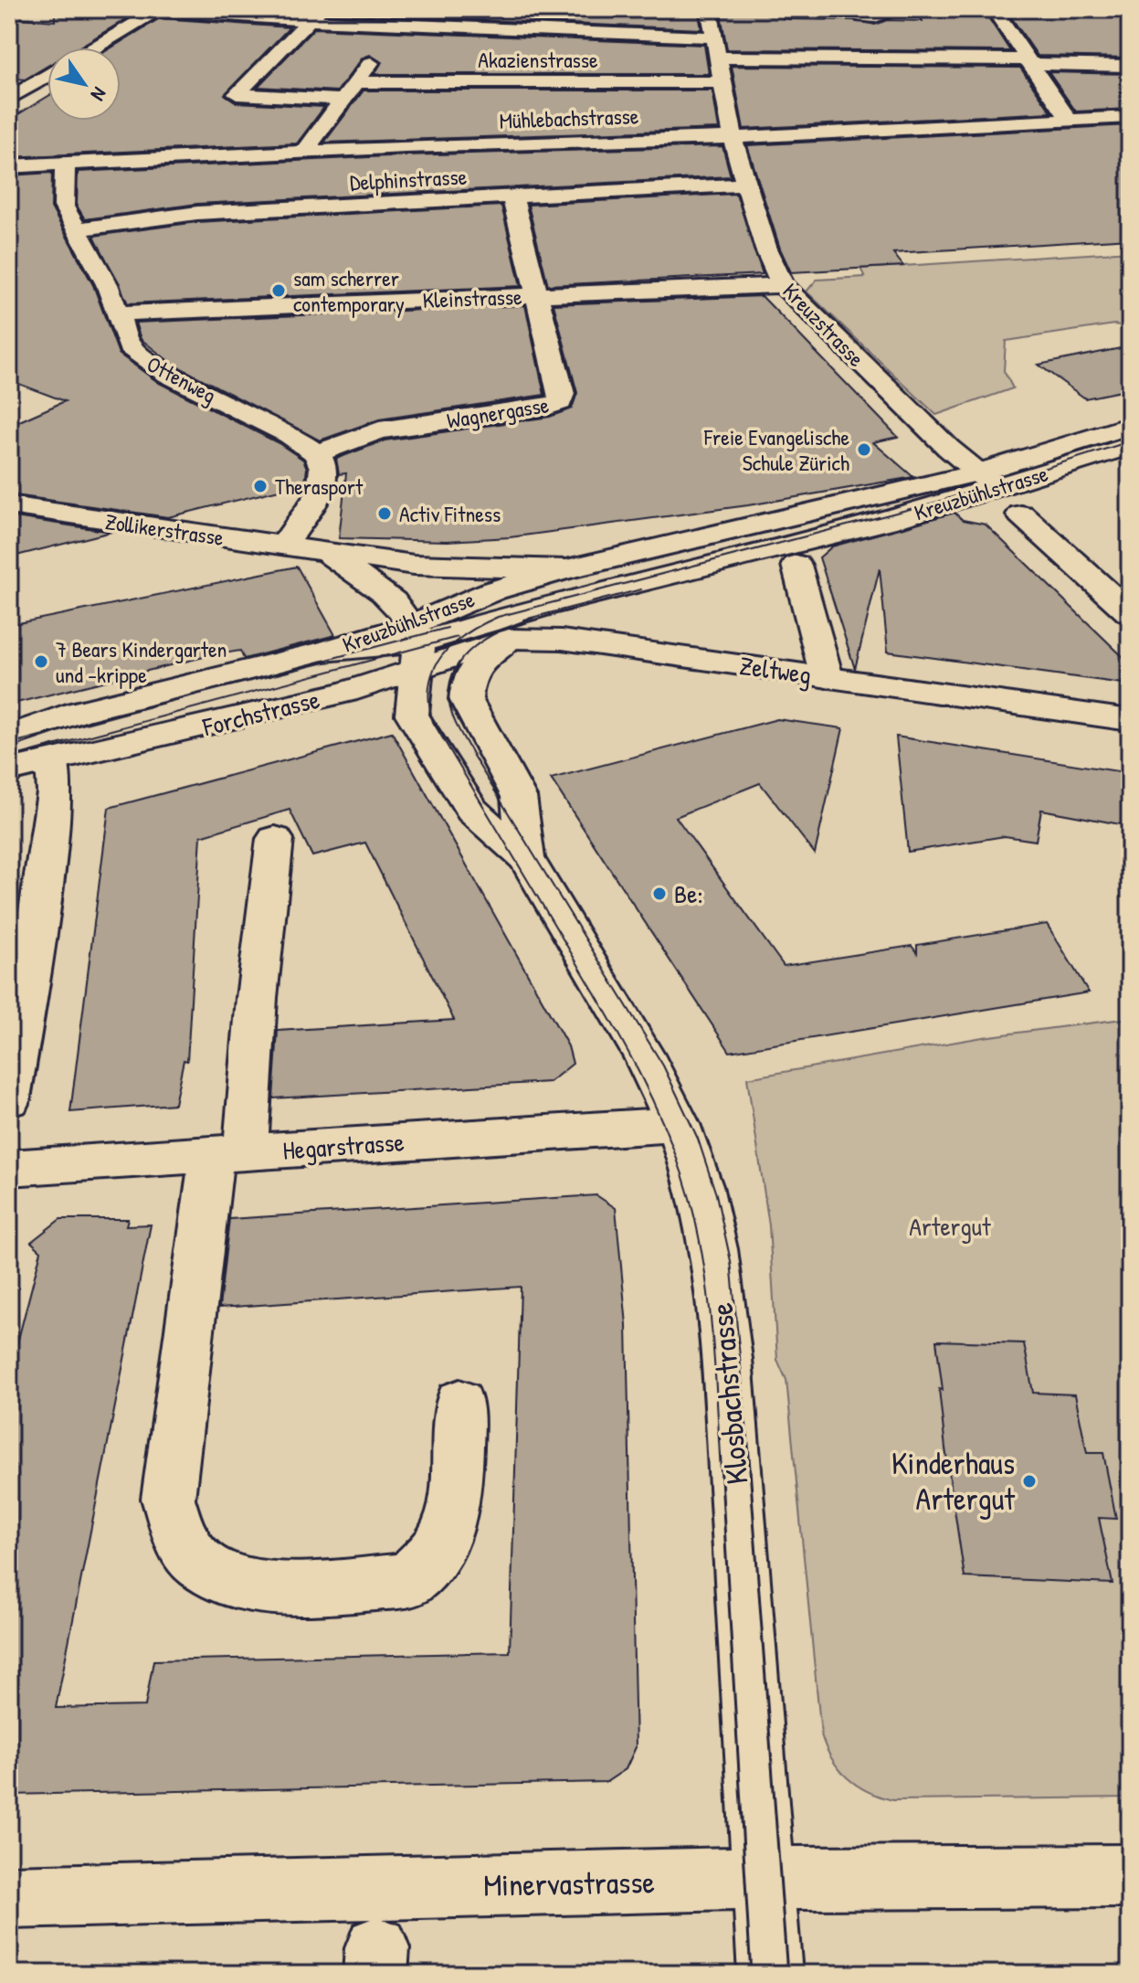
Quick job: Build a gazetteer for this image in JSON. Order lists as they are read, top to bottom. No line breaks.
{"streets":{"street":["Akazienstrasse","Mühlebachstrasse","Delphinstrasse","Kleinstrasse","Kreuzstrasse","Ottenweg","Wagnergasse","Kreuzbühlstrasse","Zollikerstrasse","Zeltweg","Forchstrasse","Hegarstrasse","Klosbachstrasse","Minervastrasse"]},"crossings":[["Akazienstrasse","Kreuzstrasse"],["Mühlebachstrasse","Kreuzstrasse"],["Mühlebachstrasse","Ottenweg"],["Delphinstrasse","Kreuzstrasse"],["Delphinstrasse","Ottenweg"],["Delphinstrasse","Wagnergasse"],["Kleinstrasse","Kreuzstrasse"],["Kleinstrasse","Ottenweg"],["Kleinstrasse","Wagnergasse"],["Kreuzstrasse","Kreuzbühlstrasse"],["Ottenweg","Wagnergasse"],["Kreuzbühlstrasse","Zollikerstrasse"],["Kreuzbühlstrasse","Zeltweg"],["Kreuzbühlstrasse","Forchstrasse"],["Kreuzbühlstrasse","Klosbachstrasse"],["Zollikerstrasse","Forchstrasse"],["Zollikerstrasse","Klosbachstrasse"],["Zeltweg","Forchstrasse"],["Zeltweg","Klosbachstrasse"],["Forchstrasse","Klosbachstrasse"],["Hegarstrasse","Klosbachstrasse"],["Klosbachstrasse","Minervastrasse"]],"parks":["Artergut"],"places":["sam scherrer contemporary","Freie Evangelische Schule Zürich","Therasport","Activ Fitness","7 Bears Kindergarten und -krippe","Be:","Kinderhaus Artergut"],"north":"bottom right"}
